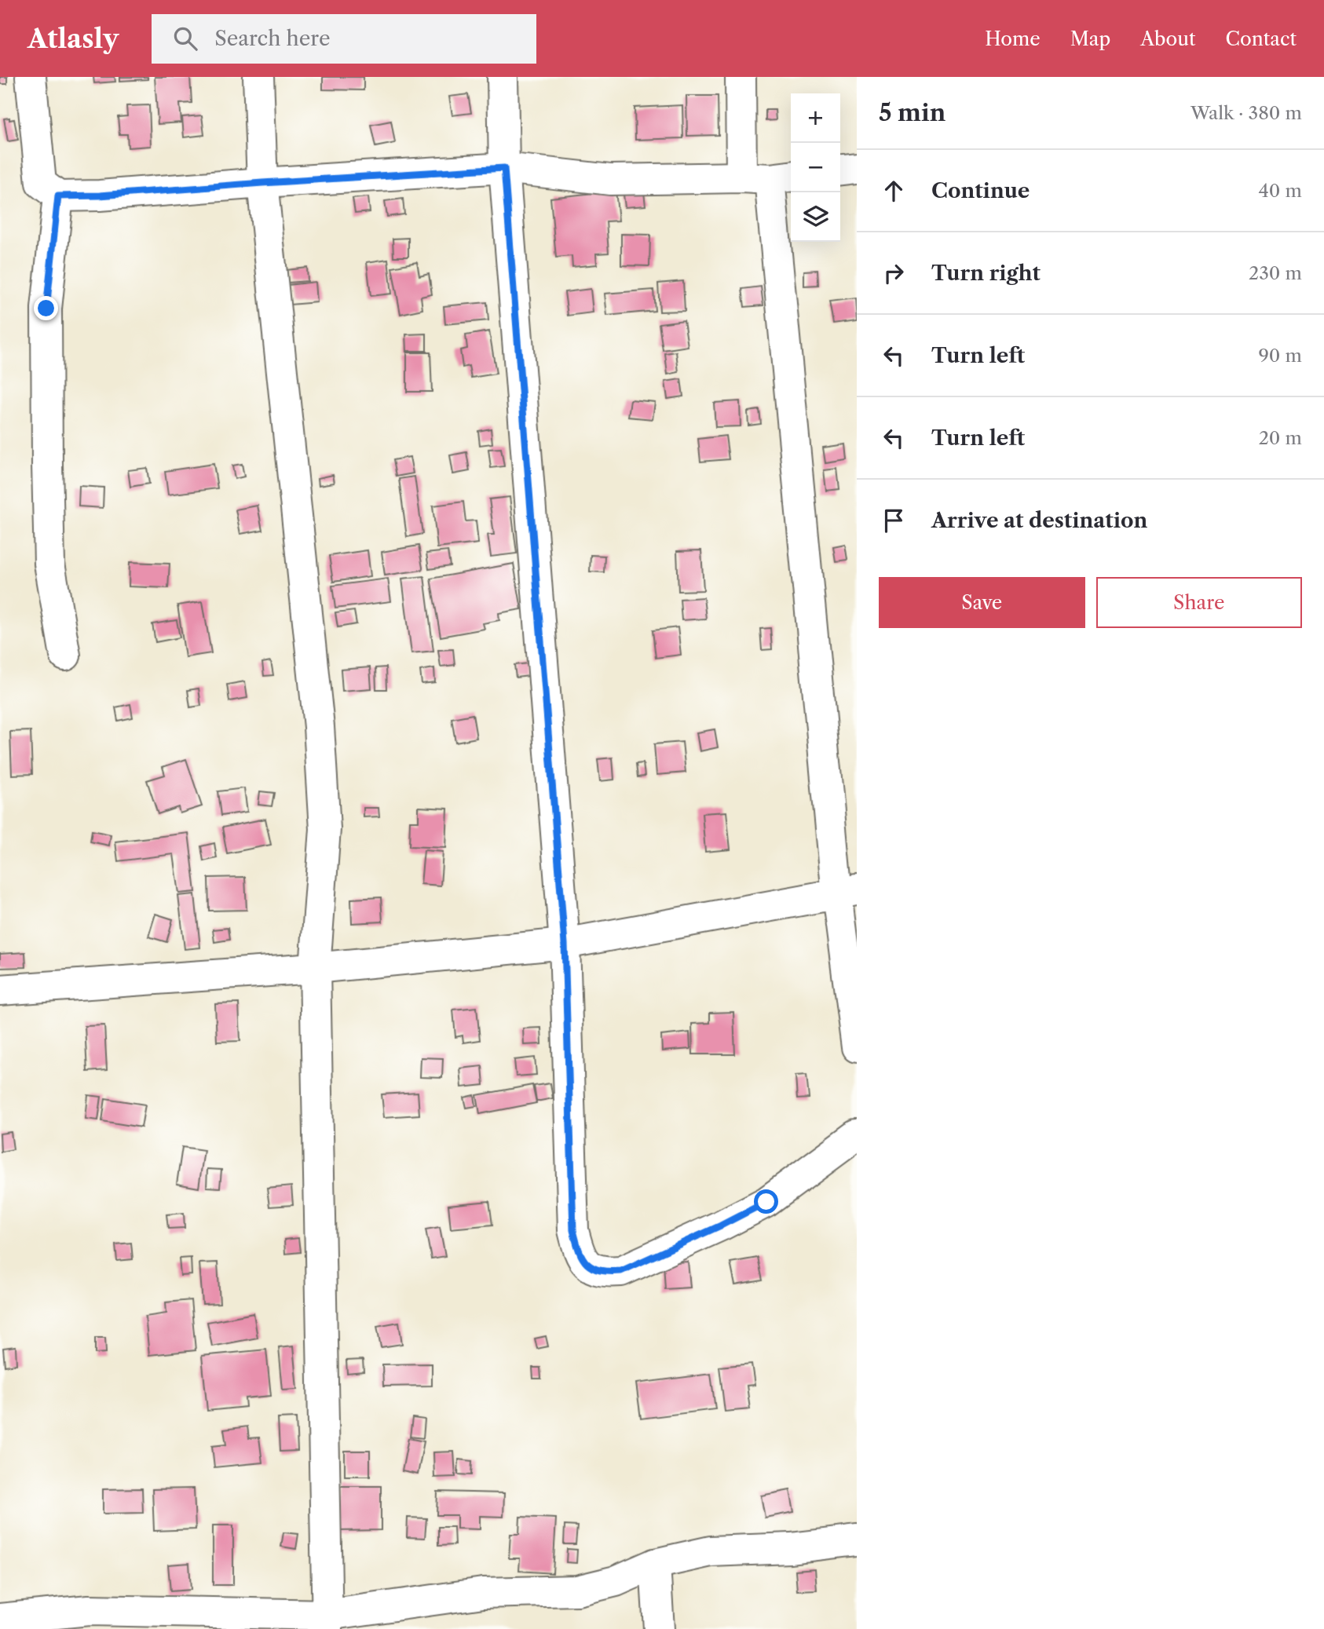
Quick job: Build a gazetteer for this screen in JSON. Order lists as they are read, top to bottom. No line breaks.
{"page":{"header":"Atlasly","search":"Search here","nav":["Home","Map","About","Contact"],"heading":["5 min","Walk · 380 m"],"map_buttons":["+","−"],"list":[["Continue","40 m"],["Turn right","230 m"],["Turn left","90 m"],["Turn left","20 m"],"Arrive at destination"],"buttons":["Save","Share"]}}
